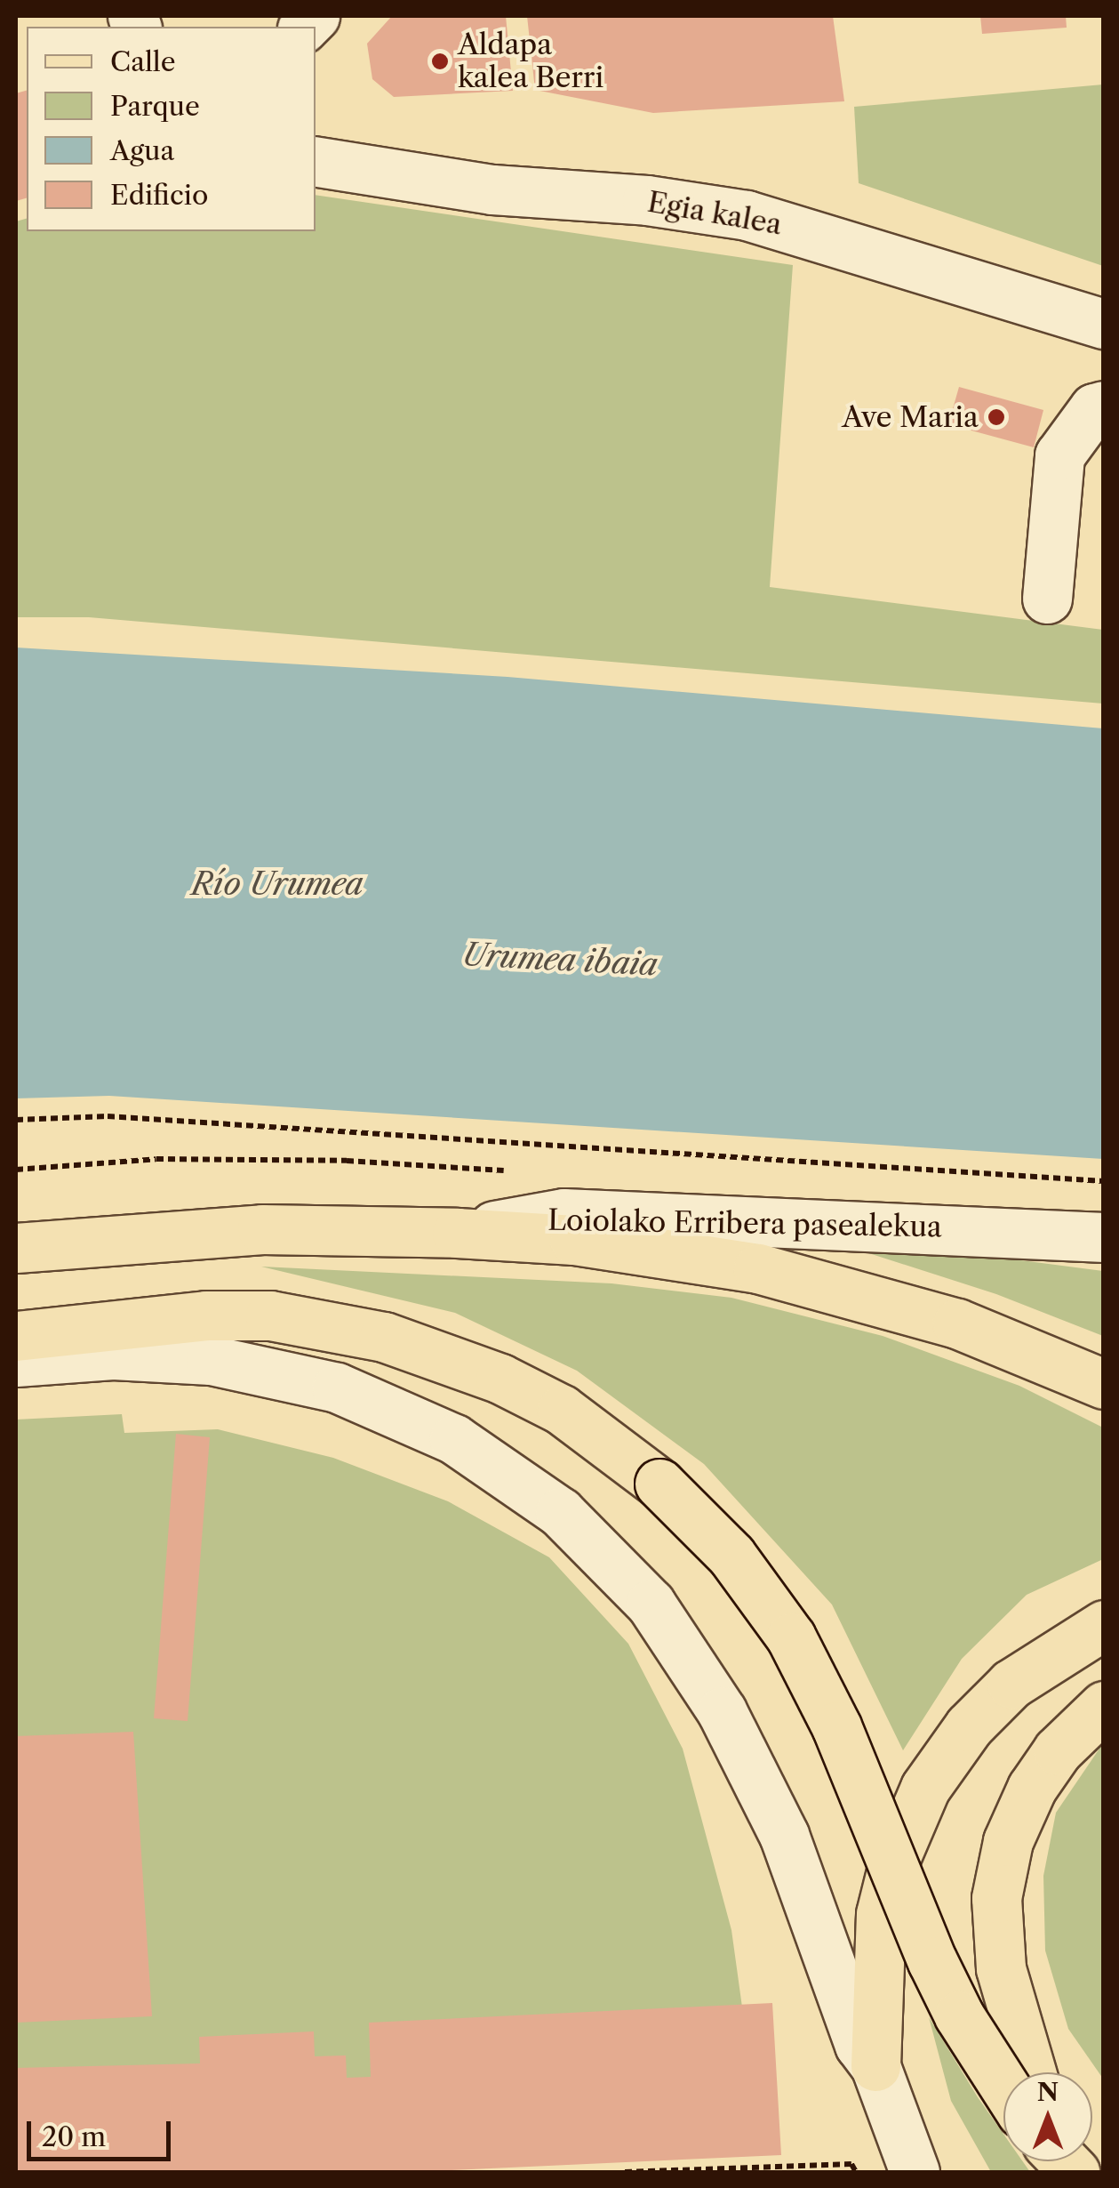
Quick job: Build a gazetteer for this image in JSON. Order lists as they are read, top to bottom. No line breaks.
{"streets":{"main road":["Loiolako Erribera pasealekua"],"street":["Egia kalea"]},"water":["Río Urumea","Urumea ibaia"],"places":["Aldapa kalea Berri","Ave Maria"],"legend":["Calle","Parque","Agua","Edificio"],"scale_bar":"20 m","north":"top"}
